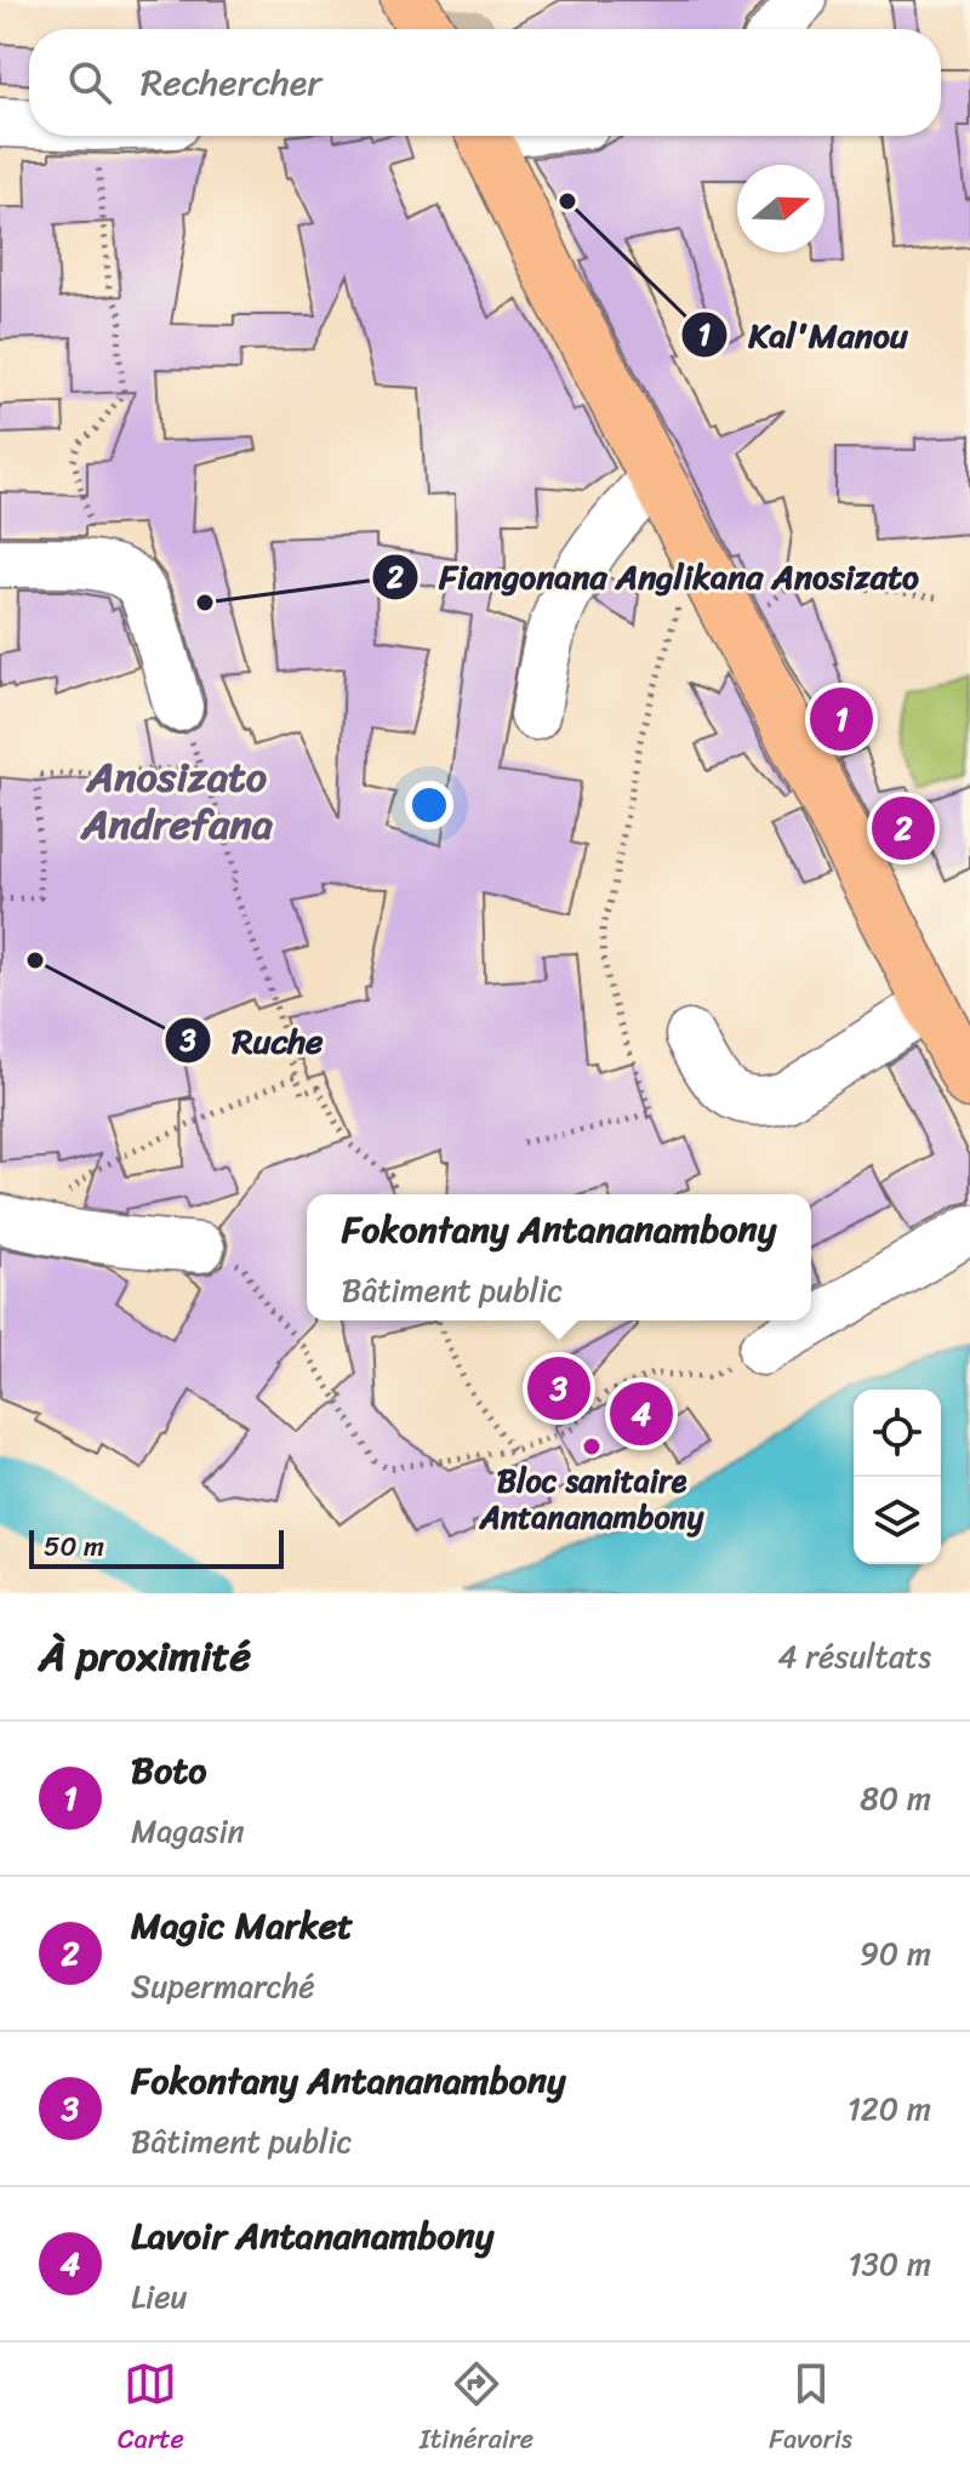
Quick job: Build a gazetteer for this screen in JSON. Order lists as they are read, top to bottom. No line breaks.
{"districts":["Anosizato Andrefana"],"places":["Kal'Manou","Fiangonana Anglikana Anosizato","Ruche","Bloc sanitaire Antananambony"],"scale_bar":"50 m","north":"right","page":{"search":"Rechercher","pins":["1","2","3","4"],"popup":["Fokontany Antananambony","Bâtiment public"],"scale":"50 m","heading":["À proximité","4 résultats"],"list":[{"mark":"1","name":"Boto","note":"Magasin","value":"80 m"},{"mark":"2","name":"Magic Market","note":"Supermarché","value":"90 m"},{"mark":"3","name":"Fokontany Antananambony","note":"Bâtiment public","value":"120 m"},{"mark":"4","name":"Lavoir Antananambony","note":"Lieu","value":"130 m"}],"nav":["Carte","Itinéraire","Favoris"]}}
